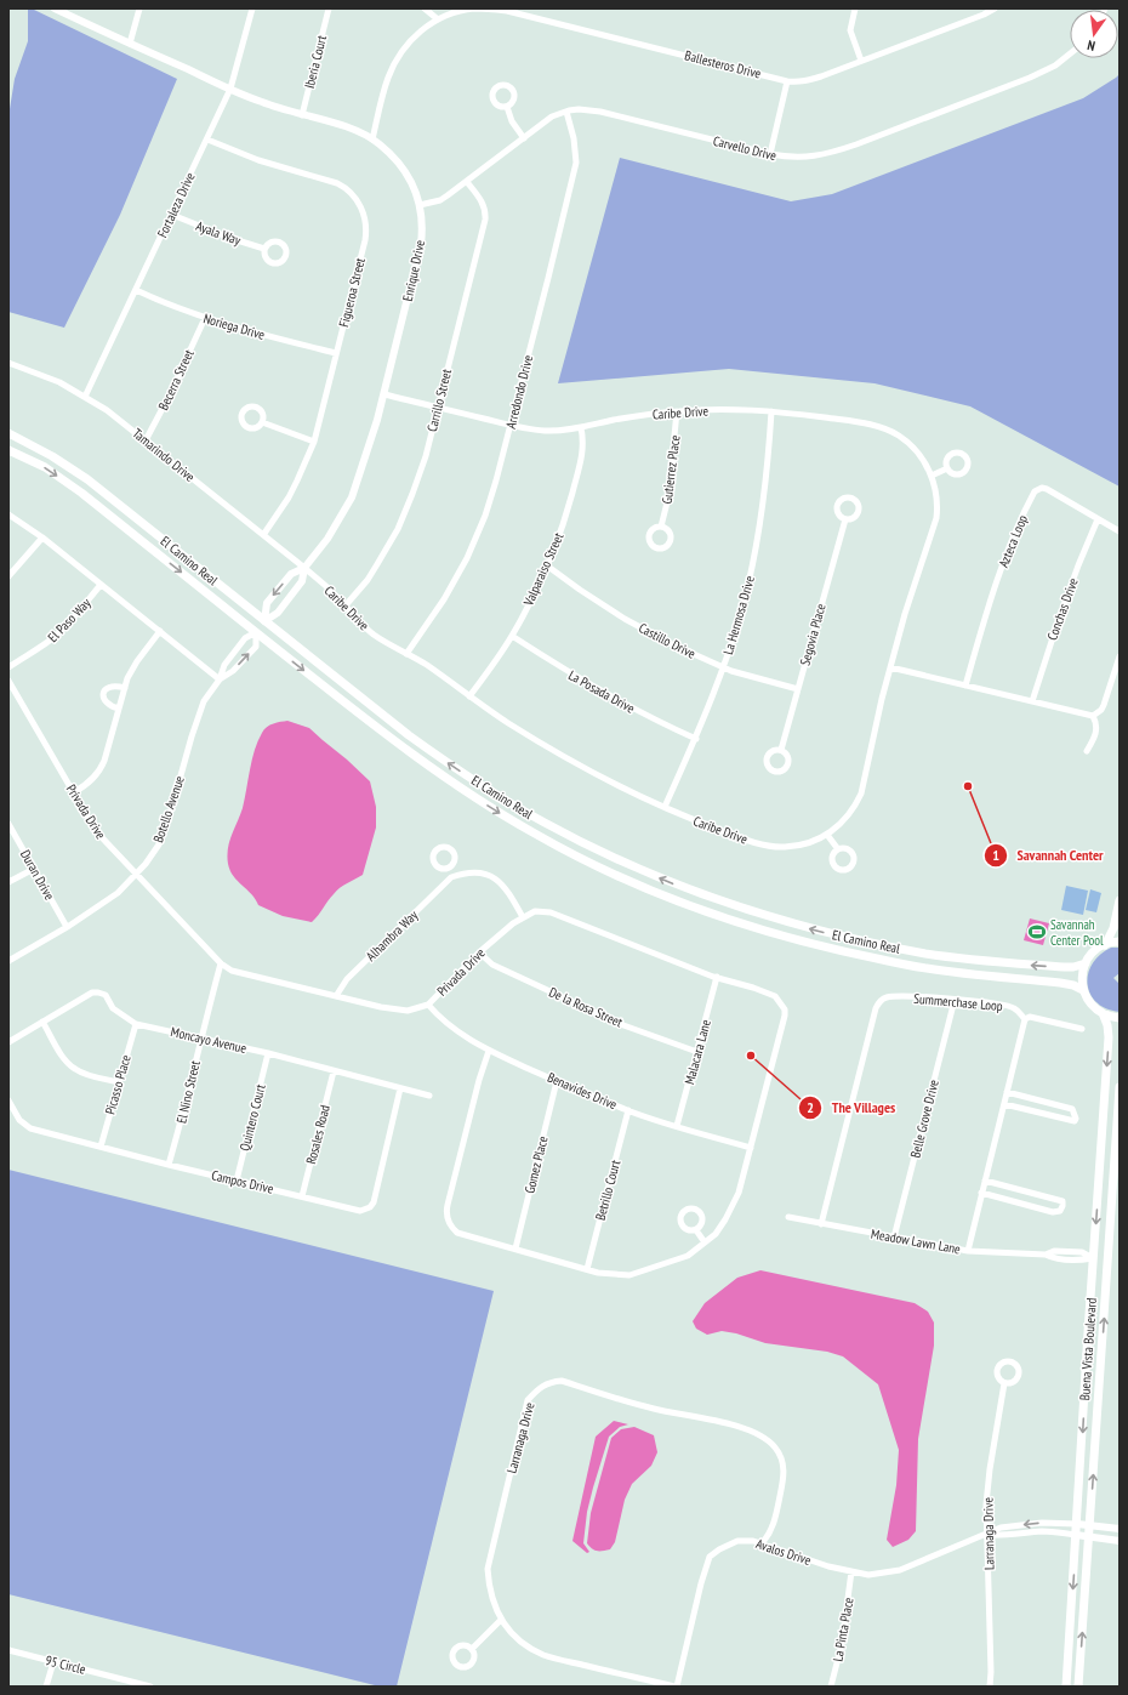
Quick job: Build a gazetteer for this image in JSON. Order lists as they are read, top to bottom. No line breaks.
{"streets":{"main road":["El Camino Real","Buena Vista Boulevard"],"street":["Iberia Court","Ballesteros Drive","Carvello Drive","Fortaleza Drive","Ayala Way","Enrique Drive","Figueroa Street","Noriega Drive","Becerra Street","Arredondo Drive","Carrillo Street","Caribe Drive","Tamarindo Drive","Gutierrez Place","Azteca Loop","Valparaiso Street","Conchas Drive","La Hermosa Drive","El Paso Way","Segovia Place","Castillo Drive","La Posada Drive","Botello Avenue","Privada Drive","Duran Drive","Alhambra Way","Summerchase Loop","De la Rosa Street","Moncayo Avenue","Malacara Lane","Picasso Place","Benavides Drive","El Nino Street","Quintero Court","Belle Grove Drive","Rosales Road","Gomez Place","Campos Drive","Betrillo Court","Meadow Lawn Lane","Larranaga Drive","Avalos Drive","La Pinta Place","95 Circle"]},"crossings":[["Iberia Court","Enrique Drive"],["Ballesteros Drive","Enrique Drive"],["Carvello Drive","Enrique Drive"],["Carvello Drive","Arredondo Drive"],["Carvello Drive","Carrillo Street"],["Fortaleza Drive","Ayala Way"],["Fortaleza Drive","Enrique Drive"],["Fortaleza Drive","Figueroa Street"],["Fortaleza Drive","Noriega Drive"],["Fortaleza Drive","Tamarindo Drive"],["Enrique Drive","Caribe Drive"],["Enrique Drive","Tamarindo Drive"],["Enrique Drive","El Camino Real"],["Figueroa Street","Noriega Drive"],["Figueroa Street","Tamarindo Drive"],["Noriega Drive","Becerra Street"],["Becerra Street","Tamarindo Drive"],["Arredondo Drive","Caribe Drive"],["Carrillo Street","Caribe Drive"],["Caribe Drive","Tamarindo Drive"],["Caribe Drive","Gutierrez Place"],["Caribe Drive","Valparaiso Street"],["Caribe Drive","La Hermosa Drive"],["Azteca Loop","Conchas Drive"],["El Camino Real","Botello Avenue"],["Valparaiso Street","Castillo Drive"],["Valparaiso Street","La Posada Drive"],["La Hermosa Drive","Castillo Drive"],["La Hermosa Drive","La Posada Drive"],["Segovia Place","Castillo Drive"],["Botello Avenue","Privada Drive"],["Botello Avenue","Duran Drive"],["Privada Drive","Alhambra Way"],["Privada Drive","De la Rosa Street"],["Privada Drive","Malacara Lane"],["Privada Drive","Benavides Drive"],["Privada Drive","El Nino Street"],["Privada Drive","Gomez Place"],["Privada Drive","Betrillo Court"],["Summerchase Loop","Belle Grove Drive"],["Summerchase Loop","Meadow Lawn Lane"],["De la Rosa Street","Malacara Lane"],["Moncayo Avenue","Picasso Place"],["Moncayo Avenue","El Nino Street"],["Moncayo Avenue","Quintero Court"],["Moncayo Avenue","Rosales Road"],["Moncayo Avenue","Campos Drive"],["Malacara Lane","Benavides Drive"],["Picasso Place","Campos Drive"],["Benavides Drive","Gomez Place"],["Benavides Drive","Betrillo Court"],["El Nino Street","Campos Drive"],["Quintero Court","Campos Drive"],["Belle Grove Drive","Meadow Lawn Lane"],["Rosales Road","Campos Drive"],["Meadow Lawn Lane","Buena Vista Boulevard"],["Buena Vista Boulevard","Avalos Drive"],["Larranaga Drive","Avalos Drive"],["Avalos Drive","La Pinta Place"]],"places":{"other":["Savannah Center","The Villages"],"sports":["Savannah Center Pool"]},"north":"bottom"}
